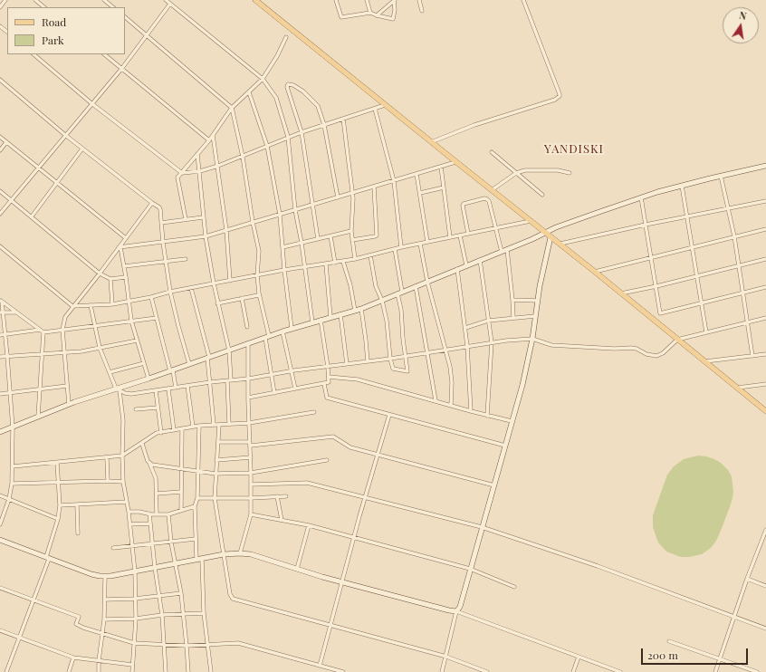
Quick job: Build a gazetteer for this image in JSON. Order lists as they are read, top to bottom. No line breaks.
{"districts":["YANDISKI"],"legend":["Road","Park"],"scale_bar":"200 m","north":"top"}
